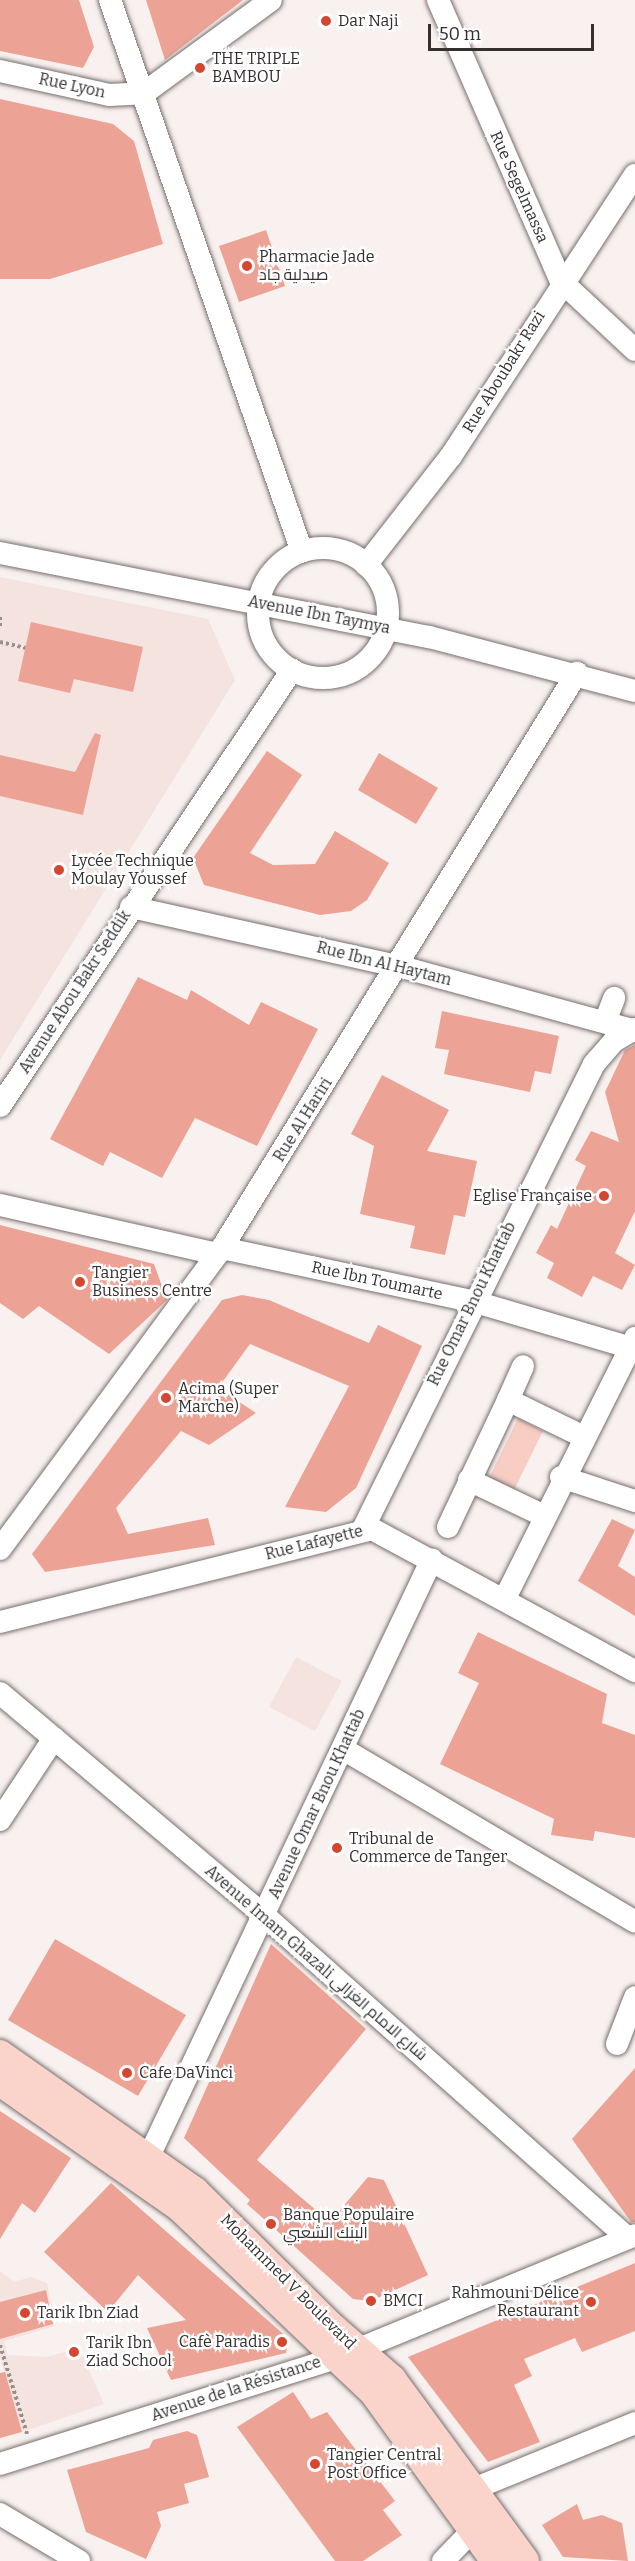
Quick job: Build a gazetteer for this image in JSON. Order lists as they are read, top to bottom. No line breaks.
{"streets":{"main road":["Mohammed V Boulevard"],"street":["Rue Lyon","Rue Segelmassa","Rue Aboubakr Razi","Avenue Ibn Taymya","Rue Ibn Al Haytam","Avenue Abou Bakr Seddik","Rue Al Hariri","Rue Ibn Toumarte","Rue Omar Bnou Khattab","Rue Lafayette","Avenue Omar Bnou Khattab","Avenue Imam Ghazali شارع الامام الغزالي","Avenue de la Résistance"]},"crossings":[["Rue Segelmassa","Rue Aboubakr Razi"],["Avenue Ibn Taymya","Rue Al Hariri"],["Rue Ibn Al Haytam","Avenue Abou Bakr Seddik"],["Rue Ibn Al Haytam","Rue Al Hariri"],["Rue Ibn Al Haytam","Rue Omar Bnou Khattab"],["Rue Al Hariri","Rue Ibn Toumarte"],["Rue Ibn Toumarte","Rue Omar Bnou Khattab"],["Rue Omar Bnou Khattab","Rue Lafayette"],["Rue Lafayette","Avenue Omar Bnou Khattab"],["Avenue Omar Bnou Khattab","Avenue Imam Ghazali شارع الامام الغزالي"],["Avenue Omar Bnou Khattab","Mohammed V Boulevard"],["Avenue Imam Ghazali شارع الامام الغزالي","Avenue de la Résistance"],["Mohammed V Boulevard","Avenue de la Résistance"]],"places":["Dar Naji","THE TRIPLE BAMBOU","Pharmacie Jade صيدلية جاد","Lycée Technique Moulay Youssef","Eglise Française","Tangier Business Centre","Acima (Super Marche)","Tribunal de Commerce de Tanger","Cafe DaVinci","Banque Populaire البنك الشعبي","BMCI","Rahmouni Délice Restaurant","Tarik Ibn Ziad","Cafè Paradis","Tarik Ibn Ziad School","Tangier Central Post Office"],"scale_bar":"50 m"}
